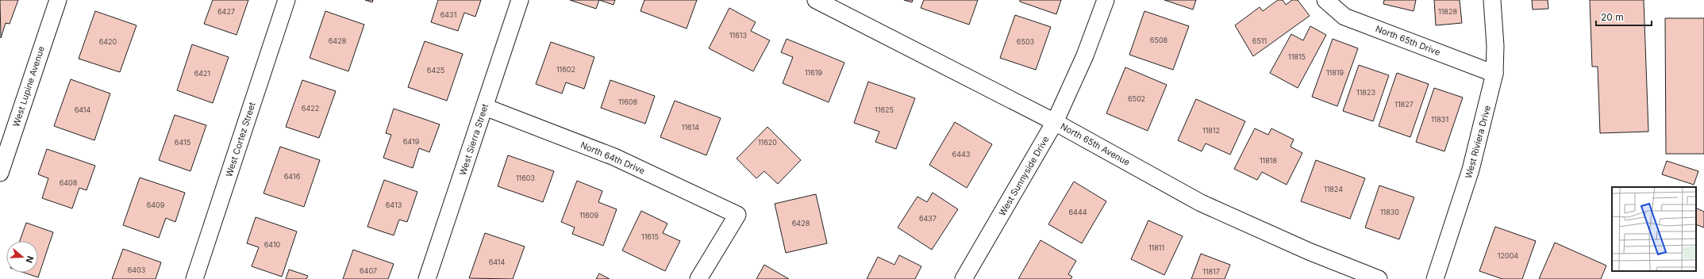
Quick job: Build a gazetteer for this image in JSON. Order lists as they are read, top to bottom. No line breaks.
{"streets":{"street":["North 65th Drive","West Lupine Avenue","West Cortez Street","West Sierra Street","West Riviera Drive","North 65th Avenue","North 64th Drive","West Sunnyside Drive"]},"crossings":[["North 65th Drive","West Riviera Drive"],["West Sierra Street","North 64th Drive"],["North 65th Avenue","West Sunnyside Drive"]],"house_numbers":["6427","11828","6431","11613","6508","6428","6511","6420","6503","11815","11602","6425","11619","11819","6421","11823","6502","11608","11827","6422","6414","11625","11831","11614","11812","6419","6415","11620","6443","11818","6416","11603","6408","11824","6409","6413","6444","11830","11609","6437","6428","11615","6410","11811","12004","6414","6403","6407","11817"],"scale_bar":"20 m","north":"right"}
